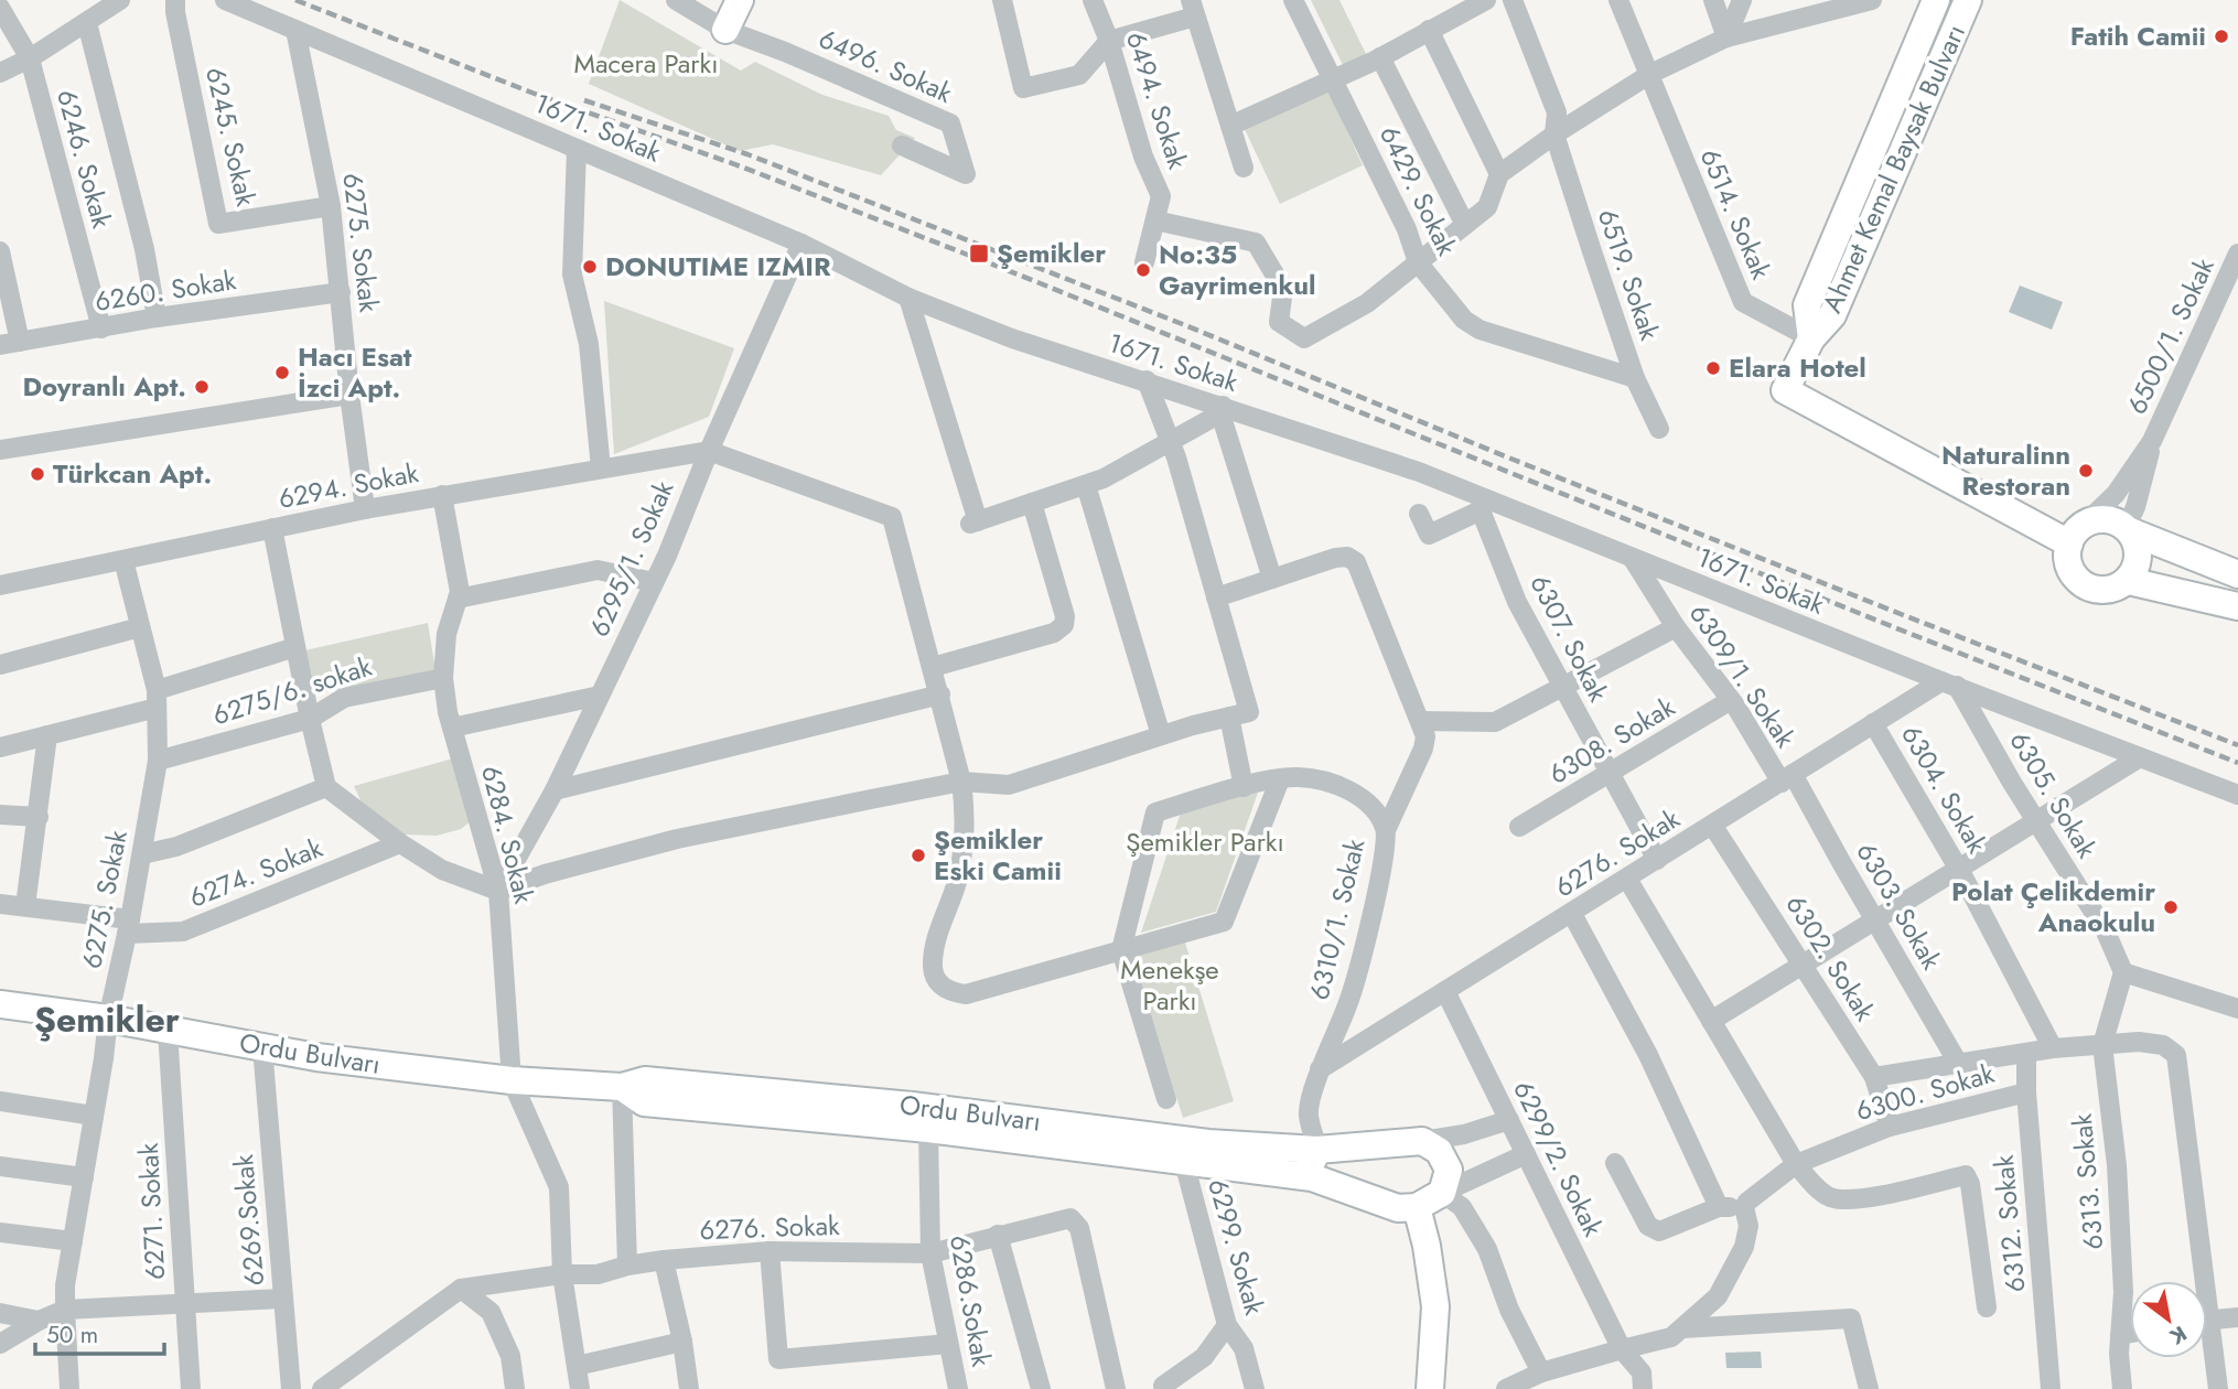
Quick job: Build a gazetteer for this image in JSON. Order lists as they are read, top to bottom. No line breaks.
{"streets":{"main road":["Ahmet Kemal Baysak Bulvarı","Ordu Bulvarı"],"street":["6496. Sokak","6494. Sokak","1671. Sokak","6245. Sokak","6246. Sokak","6429. Sokak","6514. Sokak","6275. Sokak","6519. Sokak","6260. Sokak","6500/1. Sokak","6294. Sokak","6295/1. Sokak","6307. Sokak","6309/1. Sokak","6275/6. sokak","6308. Sokak","6304. Sokak","6305. Sokak","6284. Sokak","6276. Sokak","6274. Sokak","6303. Sokak","6310/1. Sokak","6302. Sokak","6300. Sokak","6299/2. Sokak","6313. Sokak","6271. Sokak","6269.Sokak","6312. Sokak","6299. Sokak","6286.Sokak"]},"crossings":[["1671. Sokak","6275. Sokak"],["1671. Sokak","6295/1. Sokak"],["1671. Sokak","6309/1. Sokak"],["1671. Sokak","6305. Sokak"],["1671. Sokak","6276. Sokak"],["6245. Sokak","6275. Sokak"],["6246. Sokak","6260. Sokak"],["Ahmet Kemal Baysak Bulvarı","6514. Sokak"],["6429. Sokak","6519. Sokak"],["6275. Sokak","6260. Sokak"],["6275. Sokak","6294. Sokak"],["6275. Sokak","6275/6. sokak"],["6275. Sokak","6274. Sokak"],["6275. Sokak","Ordu Bulvarı"],["6294. Sokak","6295/1. Sokak"],["6294. Sokak","6284. Sokak"],["6295/1. Sokak","6284. Sokak"],["6307. Sokak","6308. Sokak"],["6307. Sokak","6276. Sokak"],["6309/1. Sokak","6308. Sokak"],["6309/1. Sokak","6276. Sokak"],["6309/1. Sokak","6303. Sokak"],["6275/6. sokak","6284. Sokak"],["6304. Sokak","6276. Sokak"],["6305. Sokak","6276. Sokak"],["6305. Sokak","6313. Sokak"],["6284. Sokak","6276. Sokak"],["6284. Sokak","Ordu Bulvarı"],["6276. Sokak","6303. Sokak"],["6276. Sokak","6310/1. Sokak"],["6276. Sokak","6302. Sokak"],["6276. Sokak","6299/2. Sokak"],["6276. Sokak","6286.Sokak"],["6310/1. Sokak","Ordu Bulvarı"],["6302. Sokak","6300. Sokak"],["Ordu Bulvarı","6299/2. Sokak"],["Ordu Bulvarı","6271. Sokak"],["Ordu Bulvarı","6269.Sokak"],["Ordu Bulvarı","6299. Sokak"],["Ordu Bulvarı","6286.Sokak"],["6300. Sokak","6312. Sokak"]],"districts":["Şemikler"],"parks":["Macera Parkı","Şemikler Parkı","Menekşe Parkı"],"places":{"other":["Fatih Camii","DONUTIME IZMIR","No:35 Gayrimenkul","Elara Hotel","Hacı Esat İzci Apt.","Doyranlı Apt.","Naturalinn Restoran","Türkcan Apt.","Şemikler Eski Camii","Polat Çelikdemir Anaokulu"],"transit":["Şemikler"]},"scale_bar":"50 m","north":"bottom right"}
